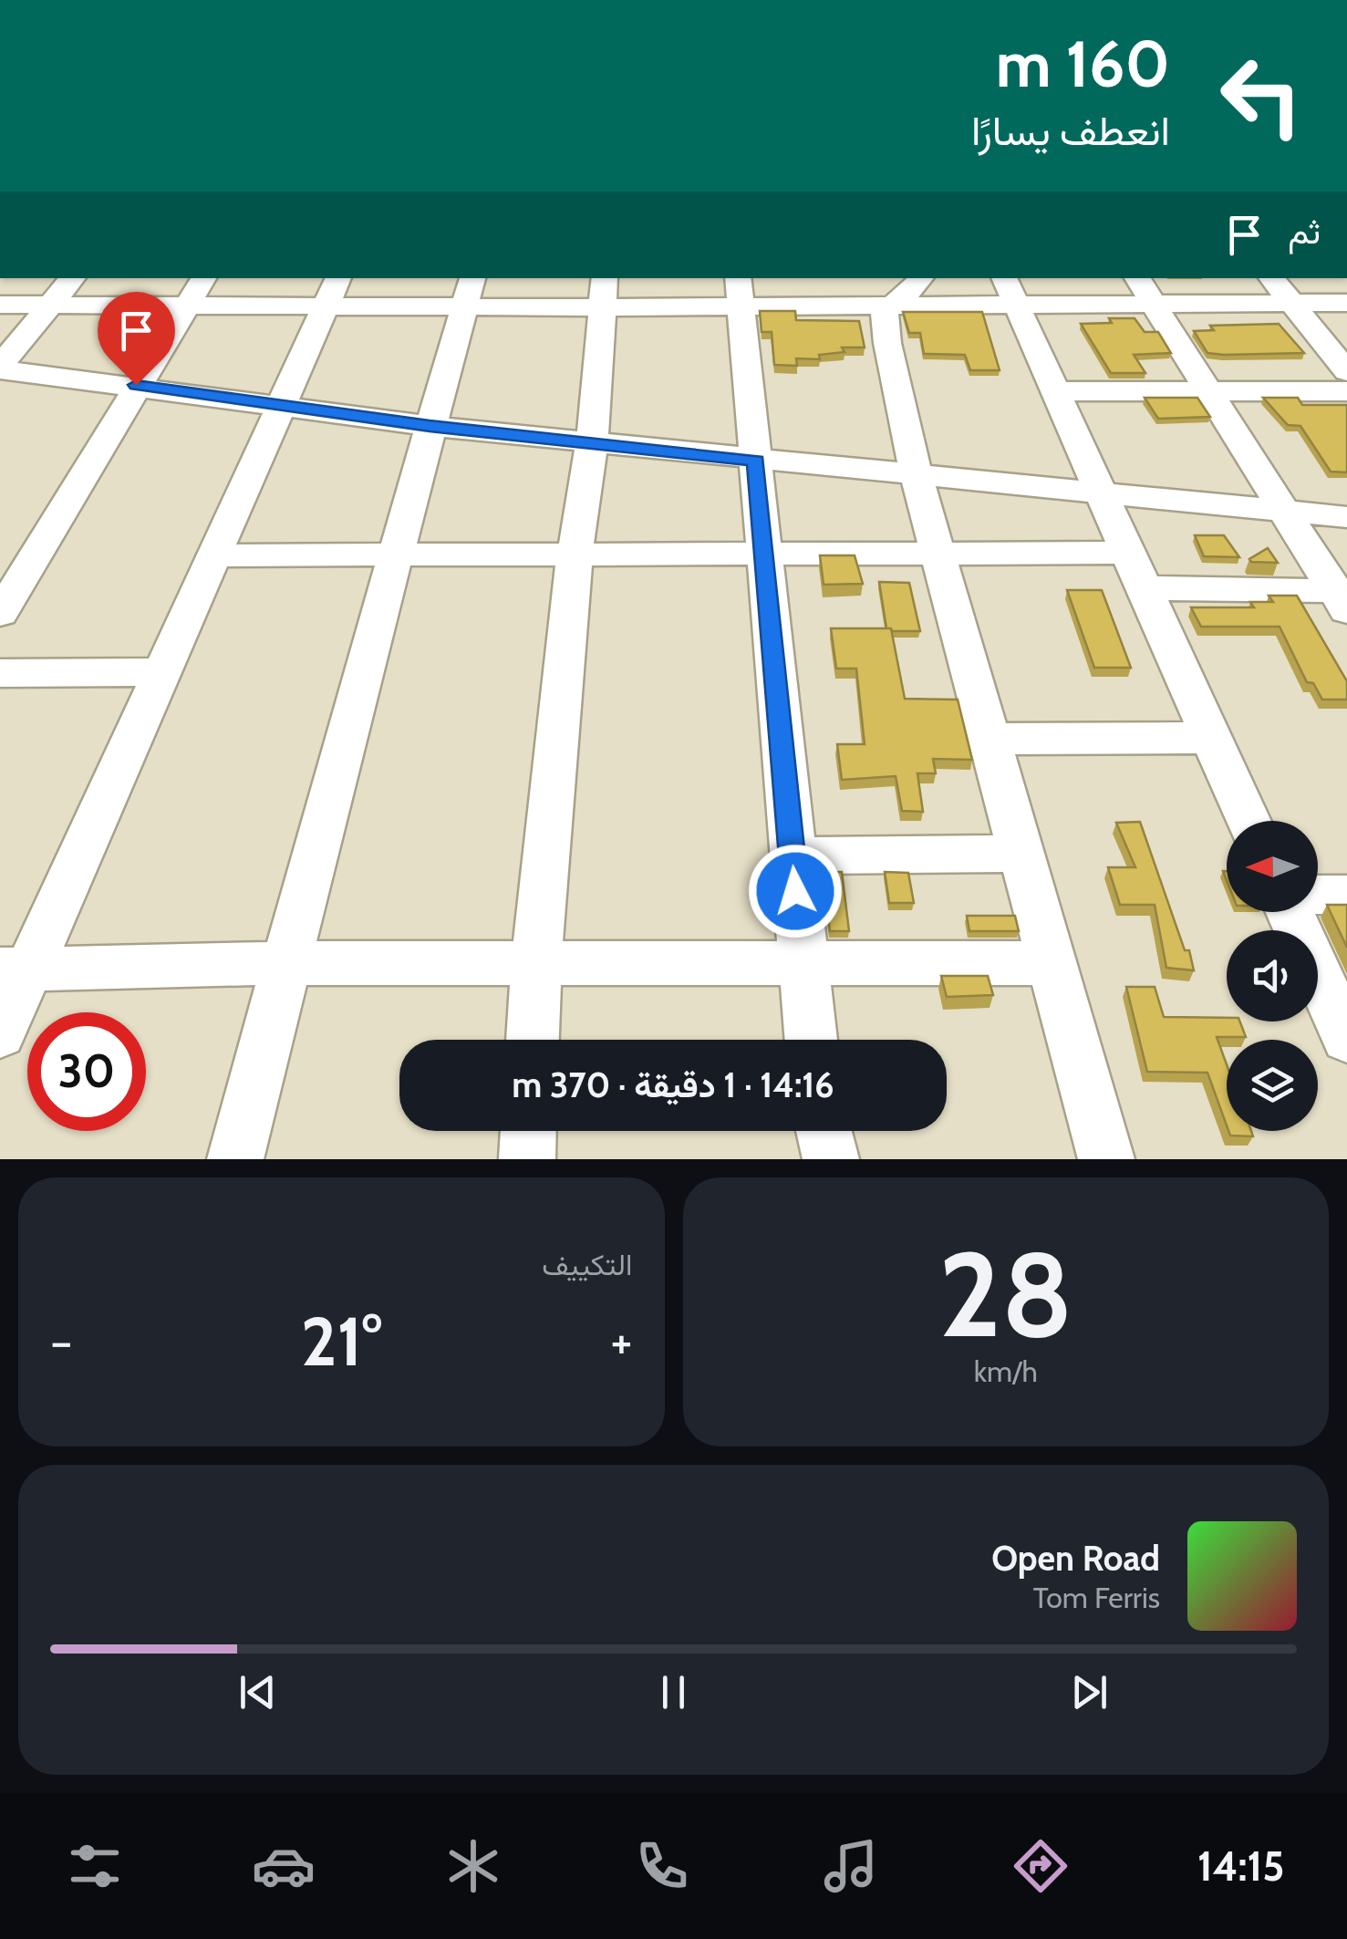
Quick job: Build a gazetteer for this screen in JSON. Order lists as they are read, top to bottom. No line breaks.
{"north":"left","page":{"turn":["160 m","انعطف يسارًا"],"then":"ثم","limit":"30","trip":"14:16 · 1 دقيقة · 370 m","tile":[["28","km/h"],"التكييف"],"heat":["−","21°","+"],"song":["Open Road","Tom Ferris"],"tabs":"14:15"}}
